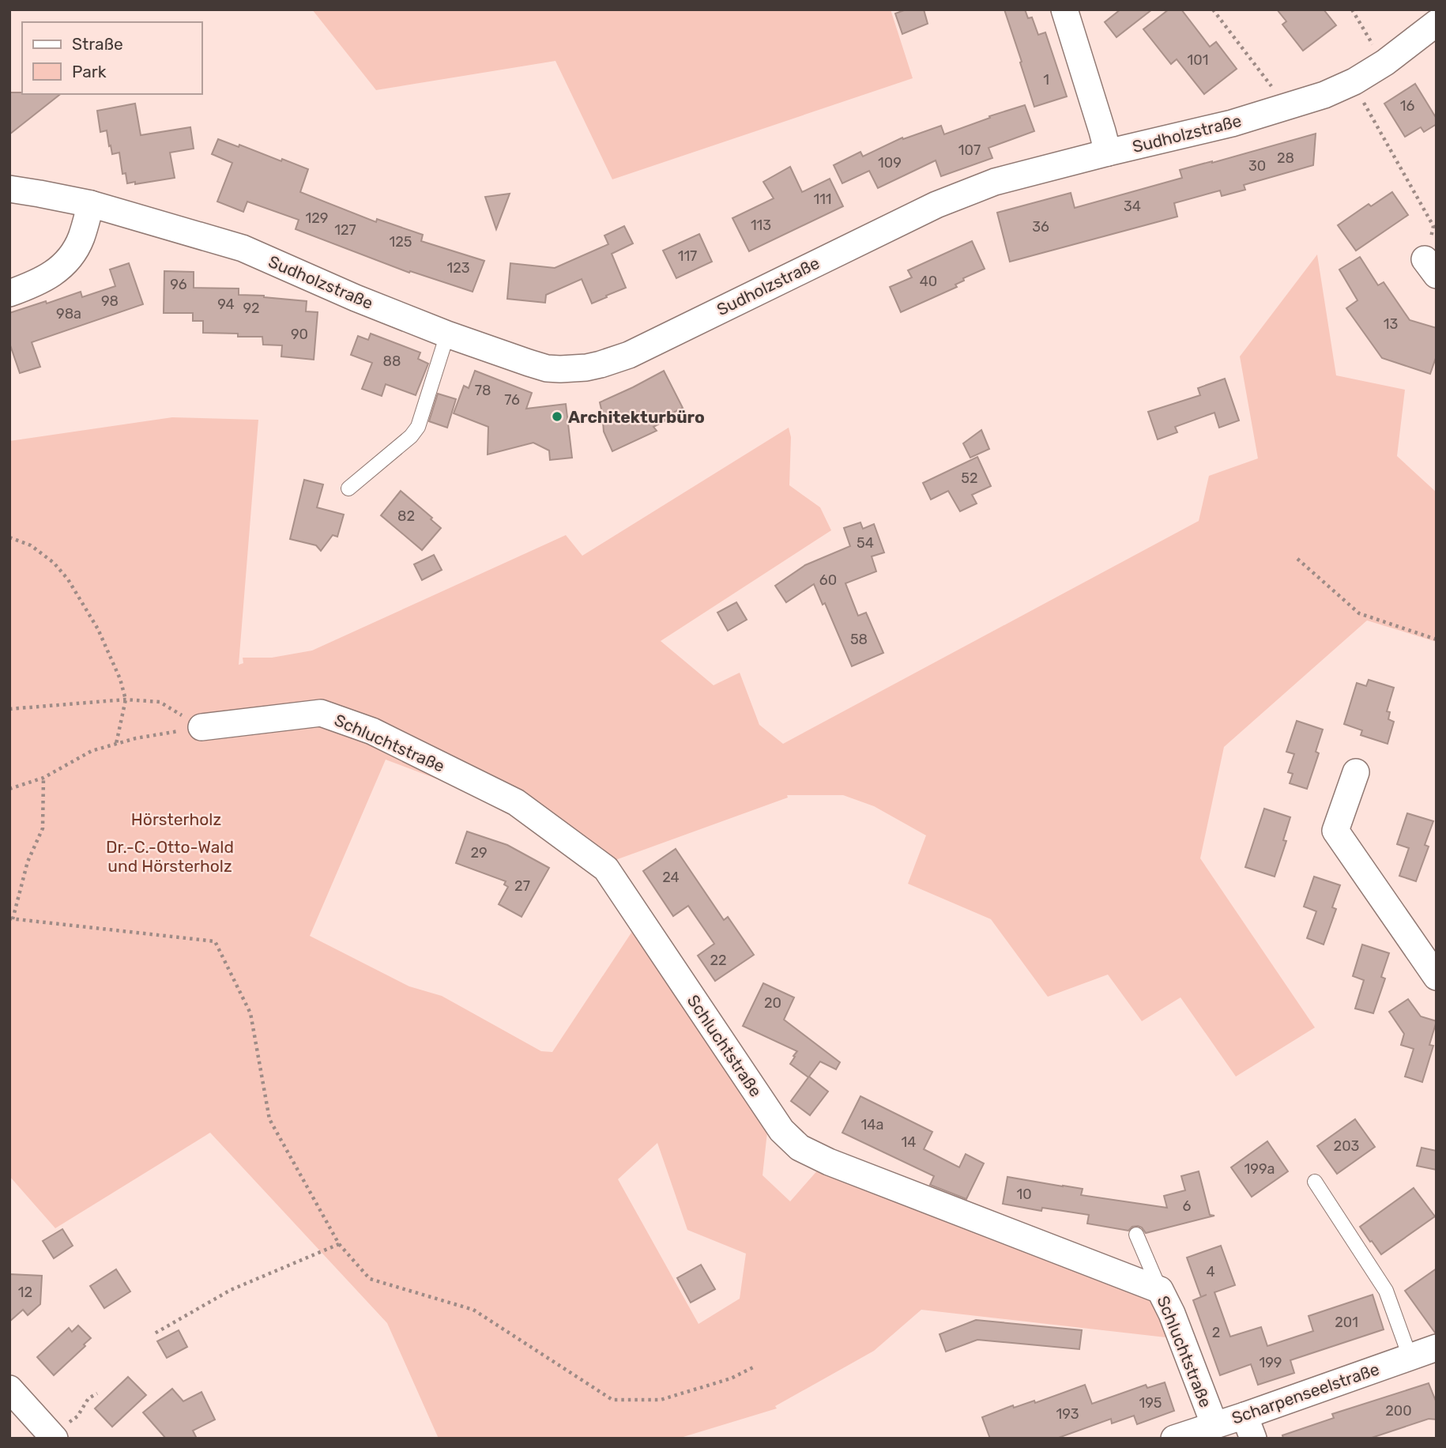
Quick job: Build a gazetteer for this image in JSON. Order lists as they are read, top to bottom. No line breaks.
{"streets":{"street":["Sudholzstraße","Schluchtstraße","Scharpenseelstraße"]},"crossings":[["Schluchtstraße","Scharpenseelstraße"]],"parks":["Hörsterholz","Dr.-C.-Otto-Wald und Hörsterholz"],"places":["Architekturbüro"],"house_numbers":["101","1","16","107","28","109","30","111","34","129","113","36","127","125","117","123","40","96","98","94","92","98a","13","90","88","78","76","52","82","54","60","58","29","24","27","22","20","14a","14","203","199a","10","6","4","12","201","2","199","195","200","193"],"legend":["Straße","Park"]}
